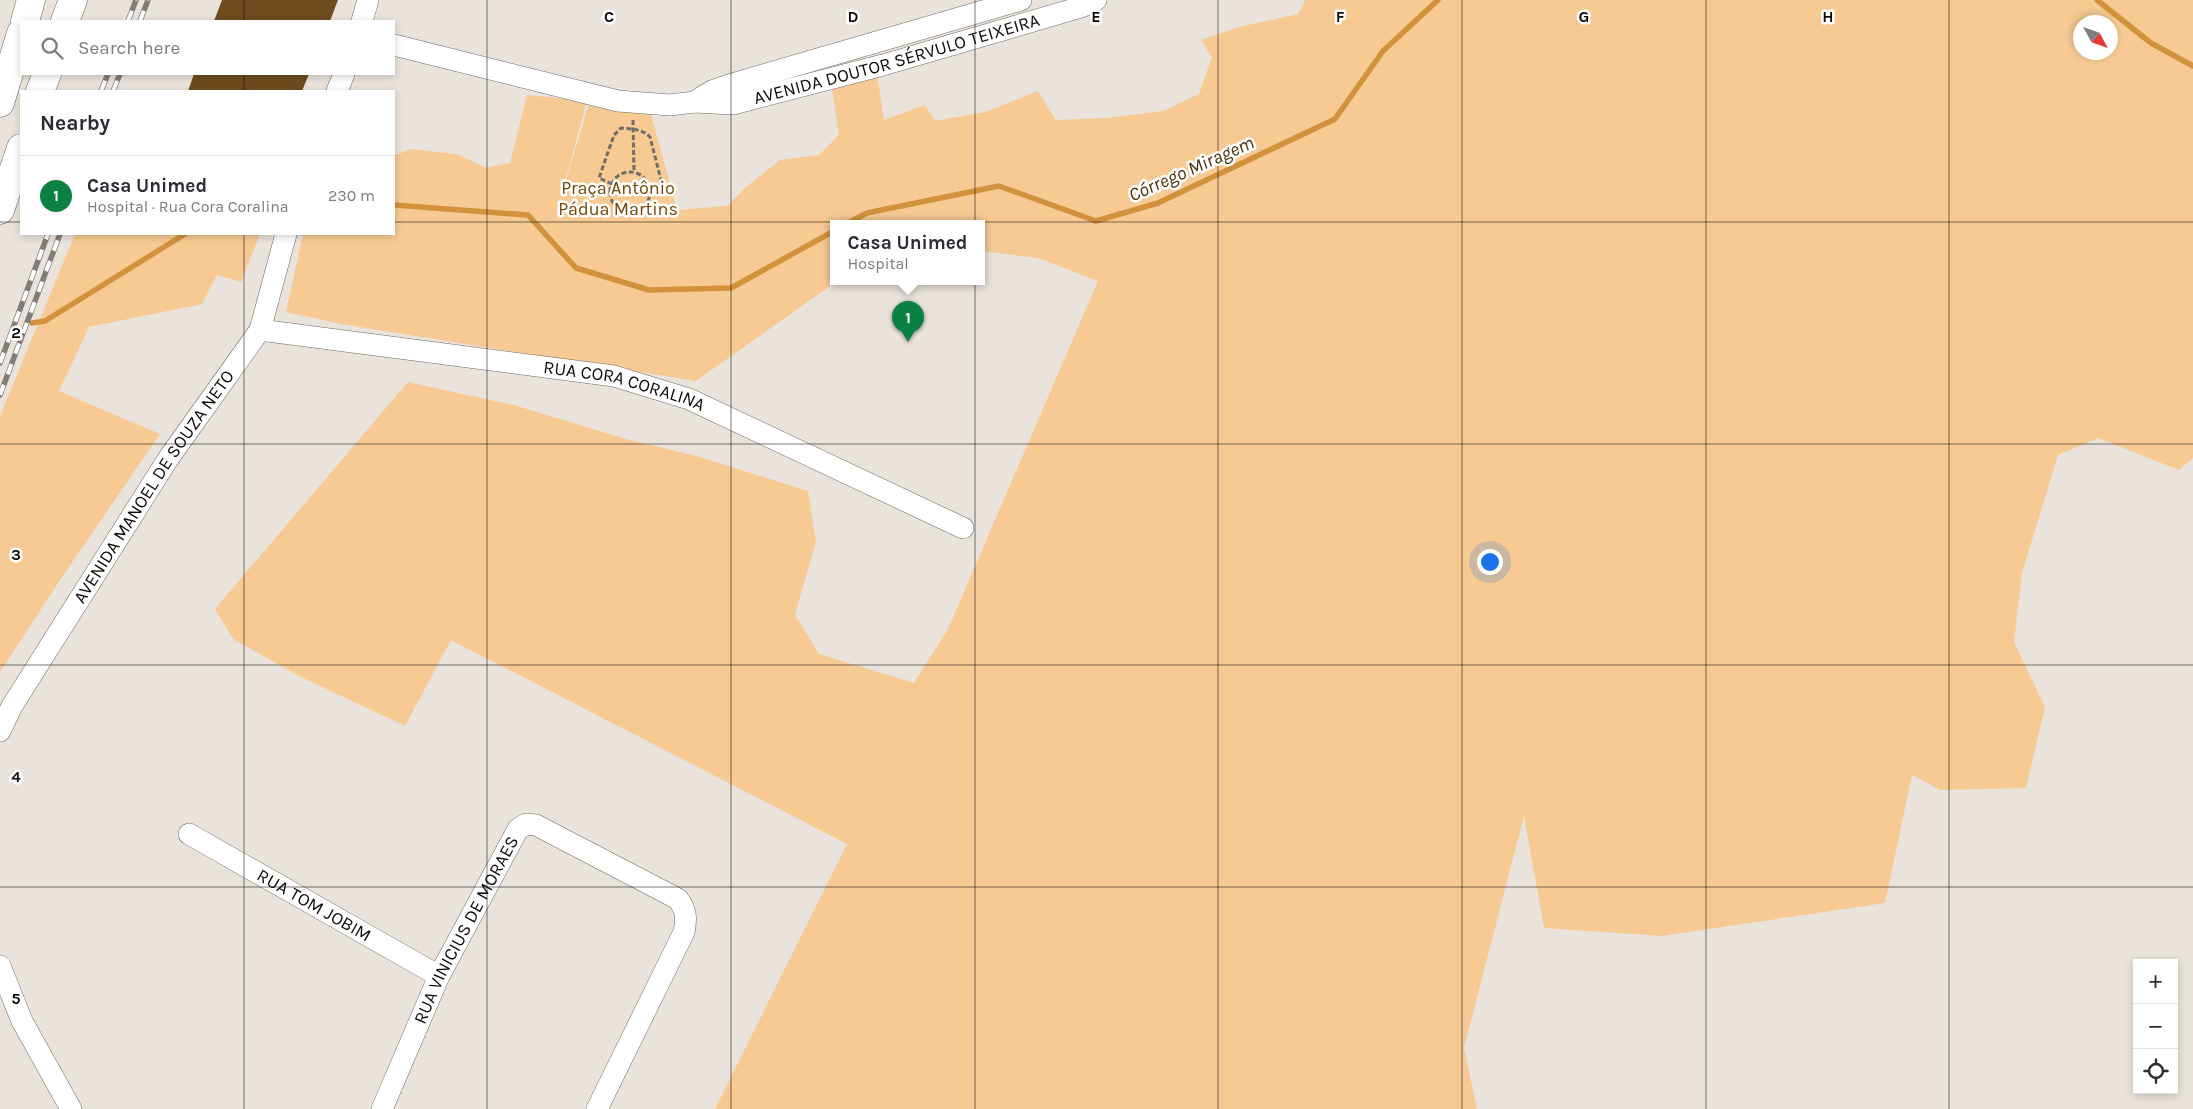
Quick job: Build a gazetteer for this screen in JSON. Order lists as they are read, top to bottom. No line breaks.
{"streets":{"street":["AVENIDA DOUTOR SÉRVULO TEIXEIRA","RUA CORA CORALINA","AVENIDA MANOEL DE SOUZA NETO","RUA TOM JOBIM","RUA VINICIUS DE MORAES"]},"crossings":[["RUA CORA CORALINA","AVENIDA MANOEL DE SOUZA NETO"],["RUA TOM JOBIM","RUA VINICIUS DE MORAES"]],"water":["Córrego Miragem"],"parks":["Praça Antônio Pádua Martins"],"north":"bottom right","page":{"search":"Search here","heading":"Nearby","list":[{"mark":"1","name":"Casa Unimed","note":"Hospital · Rua Cora Coralina","value":"230 m"}],"popup":["Casa Unimed","Hospital"],"pins":"1","map_buttons":["+","−"]},"grid":{"columns":["C","D","E","F","G","H"],"rows":["2","3","4","5"]}}
